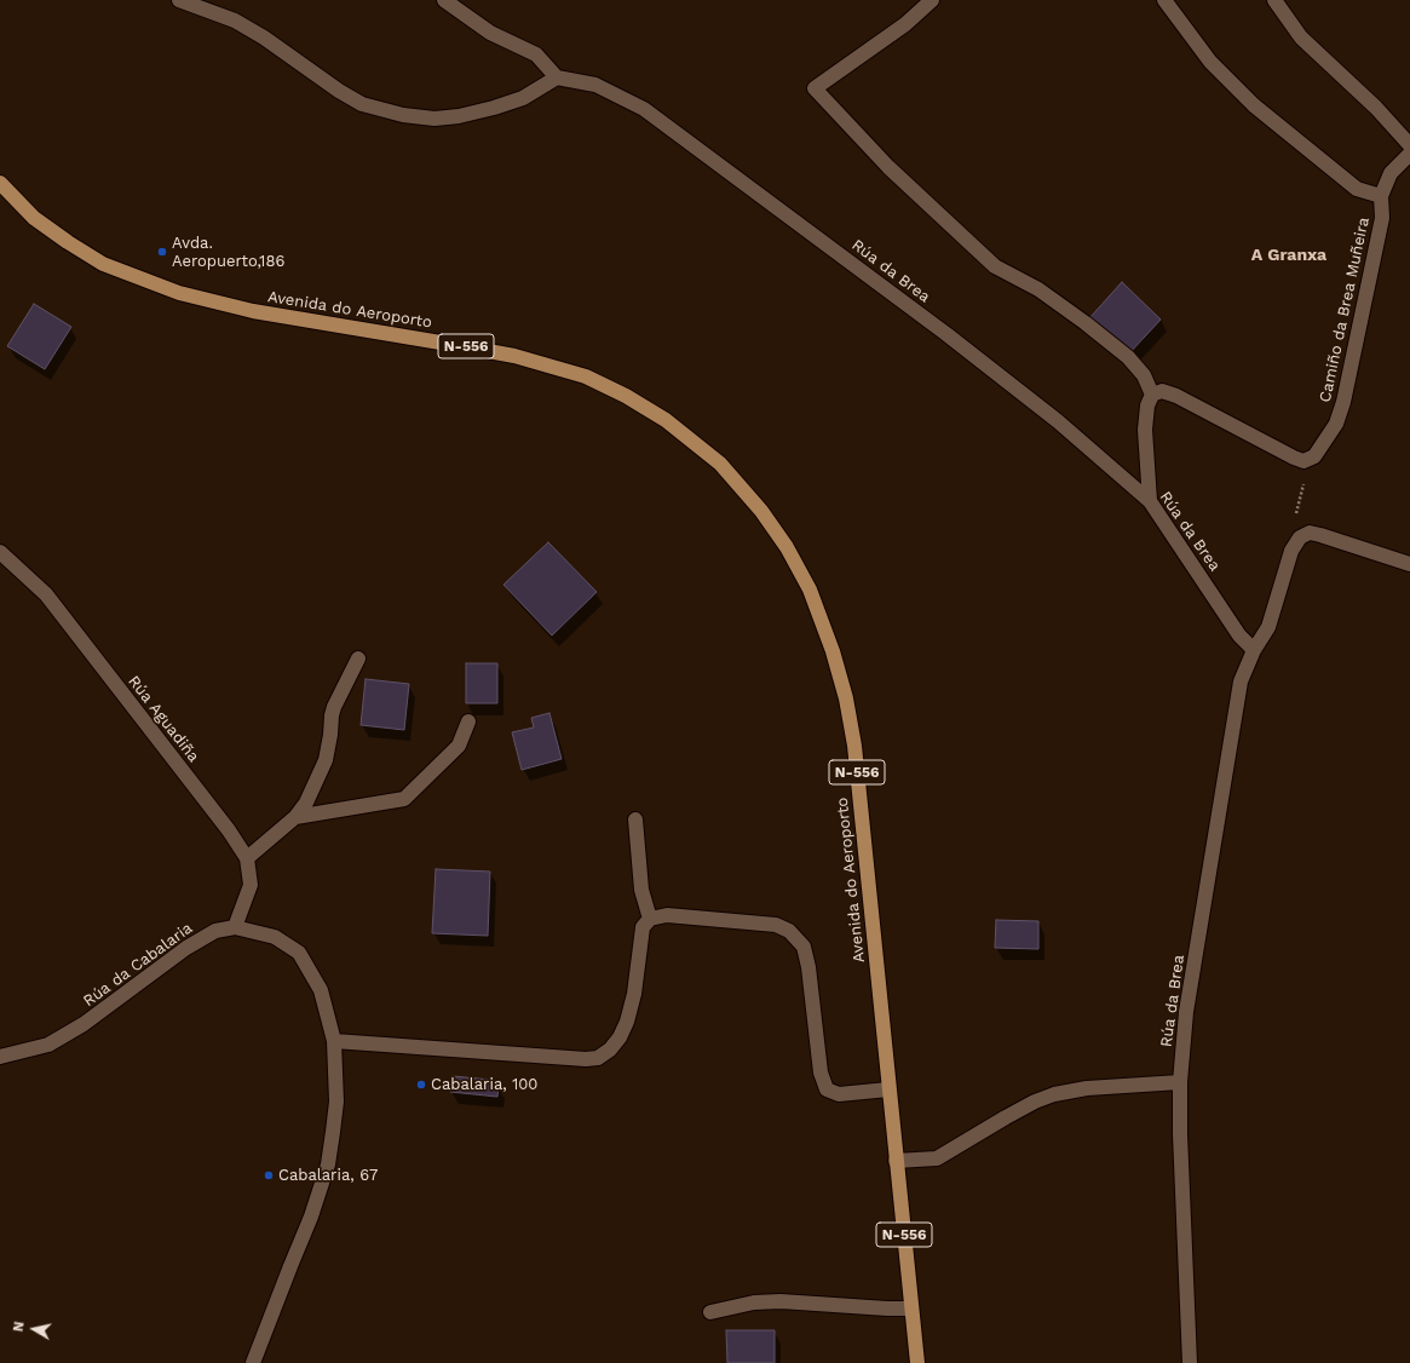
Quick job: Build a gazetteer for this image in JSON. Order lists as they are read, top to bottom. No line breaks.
{"streets":{"main road":["Avenida do Aeroporto","N-556"],"street":["Rúa da Brea","Camiño da Brea Muñeira","Rúa Aguadiña","Rúa da Cabalaria"]},"crossings":[["Rúa Aguadiña","Rúa da Cabalaria"]],"districts":["A Granxa"],"places":["Avda. Aeropuerto,186","Cabalaria, 100","Cabalaria, 67"],"north":"left"}
